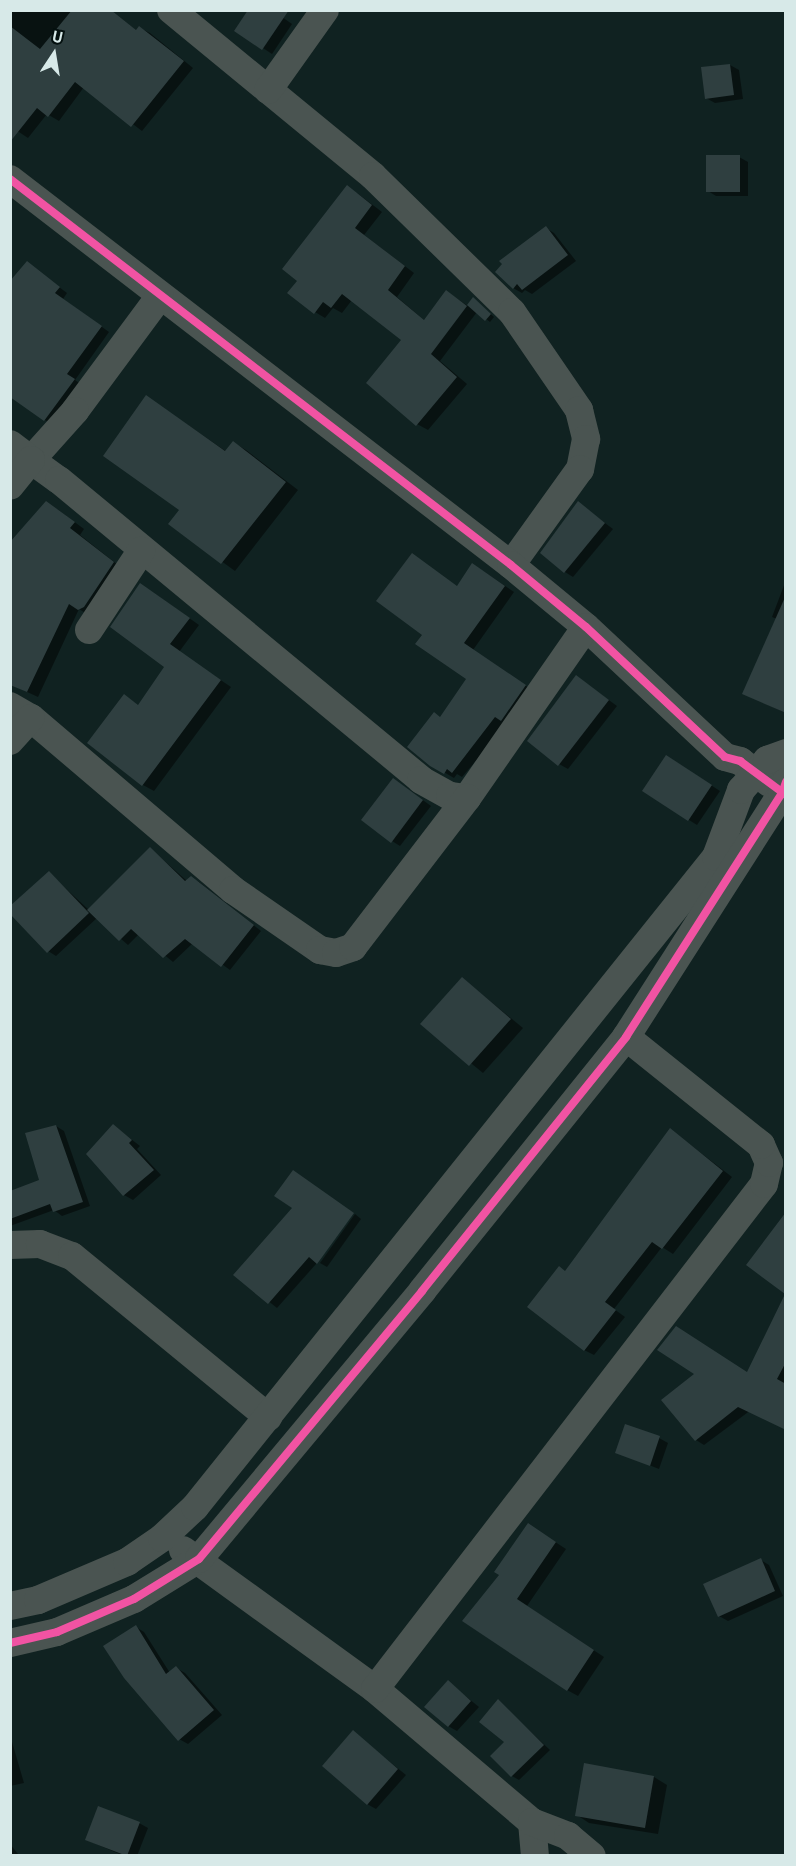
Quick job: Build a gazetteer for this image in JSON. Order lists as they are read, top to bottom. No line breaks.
{"north":"top"}
